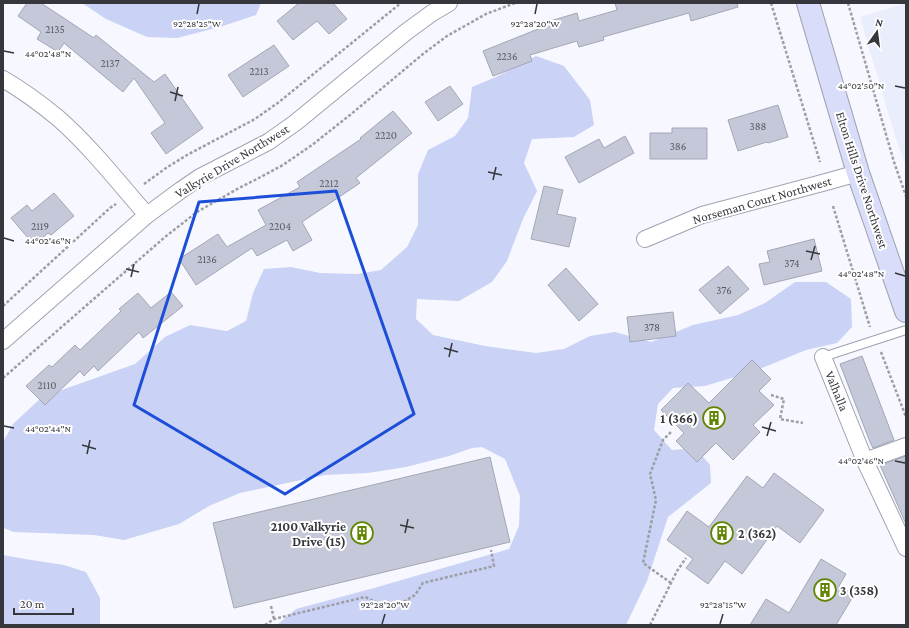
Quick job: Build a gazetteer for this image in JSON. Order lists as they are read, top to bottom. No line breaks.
{"streets":{"main road":["Elton Hills Drive Northwest"],"street":["Valkyrie Drive Northwest","Norseman Court Northwest","Valhalla"]},"crossings":[["Elton Hills Drive Northwest","Norseman Court Northwest"]],"places":{"building":["1 (366)","2100 Valkyrie Drive (15)","2 (362)","3 (358)"]},"house_numbers":["2135","2236","2137","2213","388","2220","386","2212","2119","2204","2136","374","376","378","2110"],"scale_bar":"20 m","north":"top","coordinates":["92°28'25\"W","92°28'20\"W","44°02'48\"N","44°02'50\"N","44°02'46\"N","44°02'44\"N","92°28'15\"W"]}
